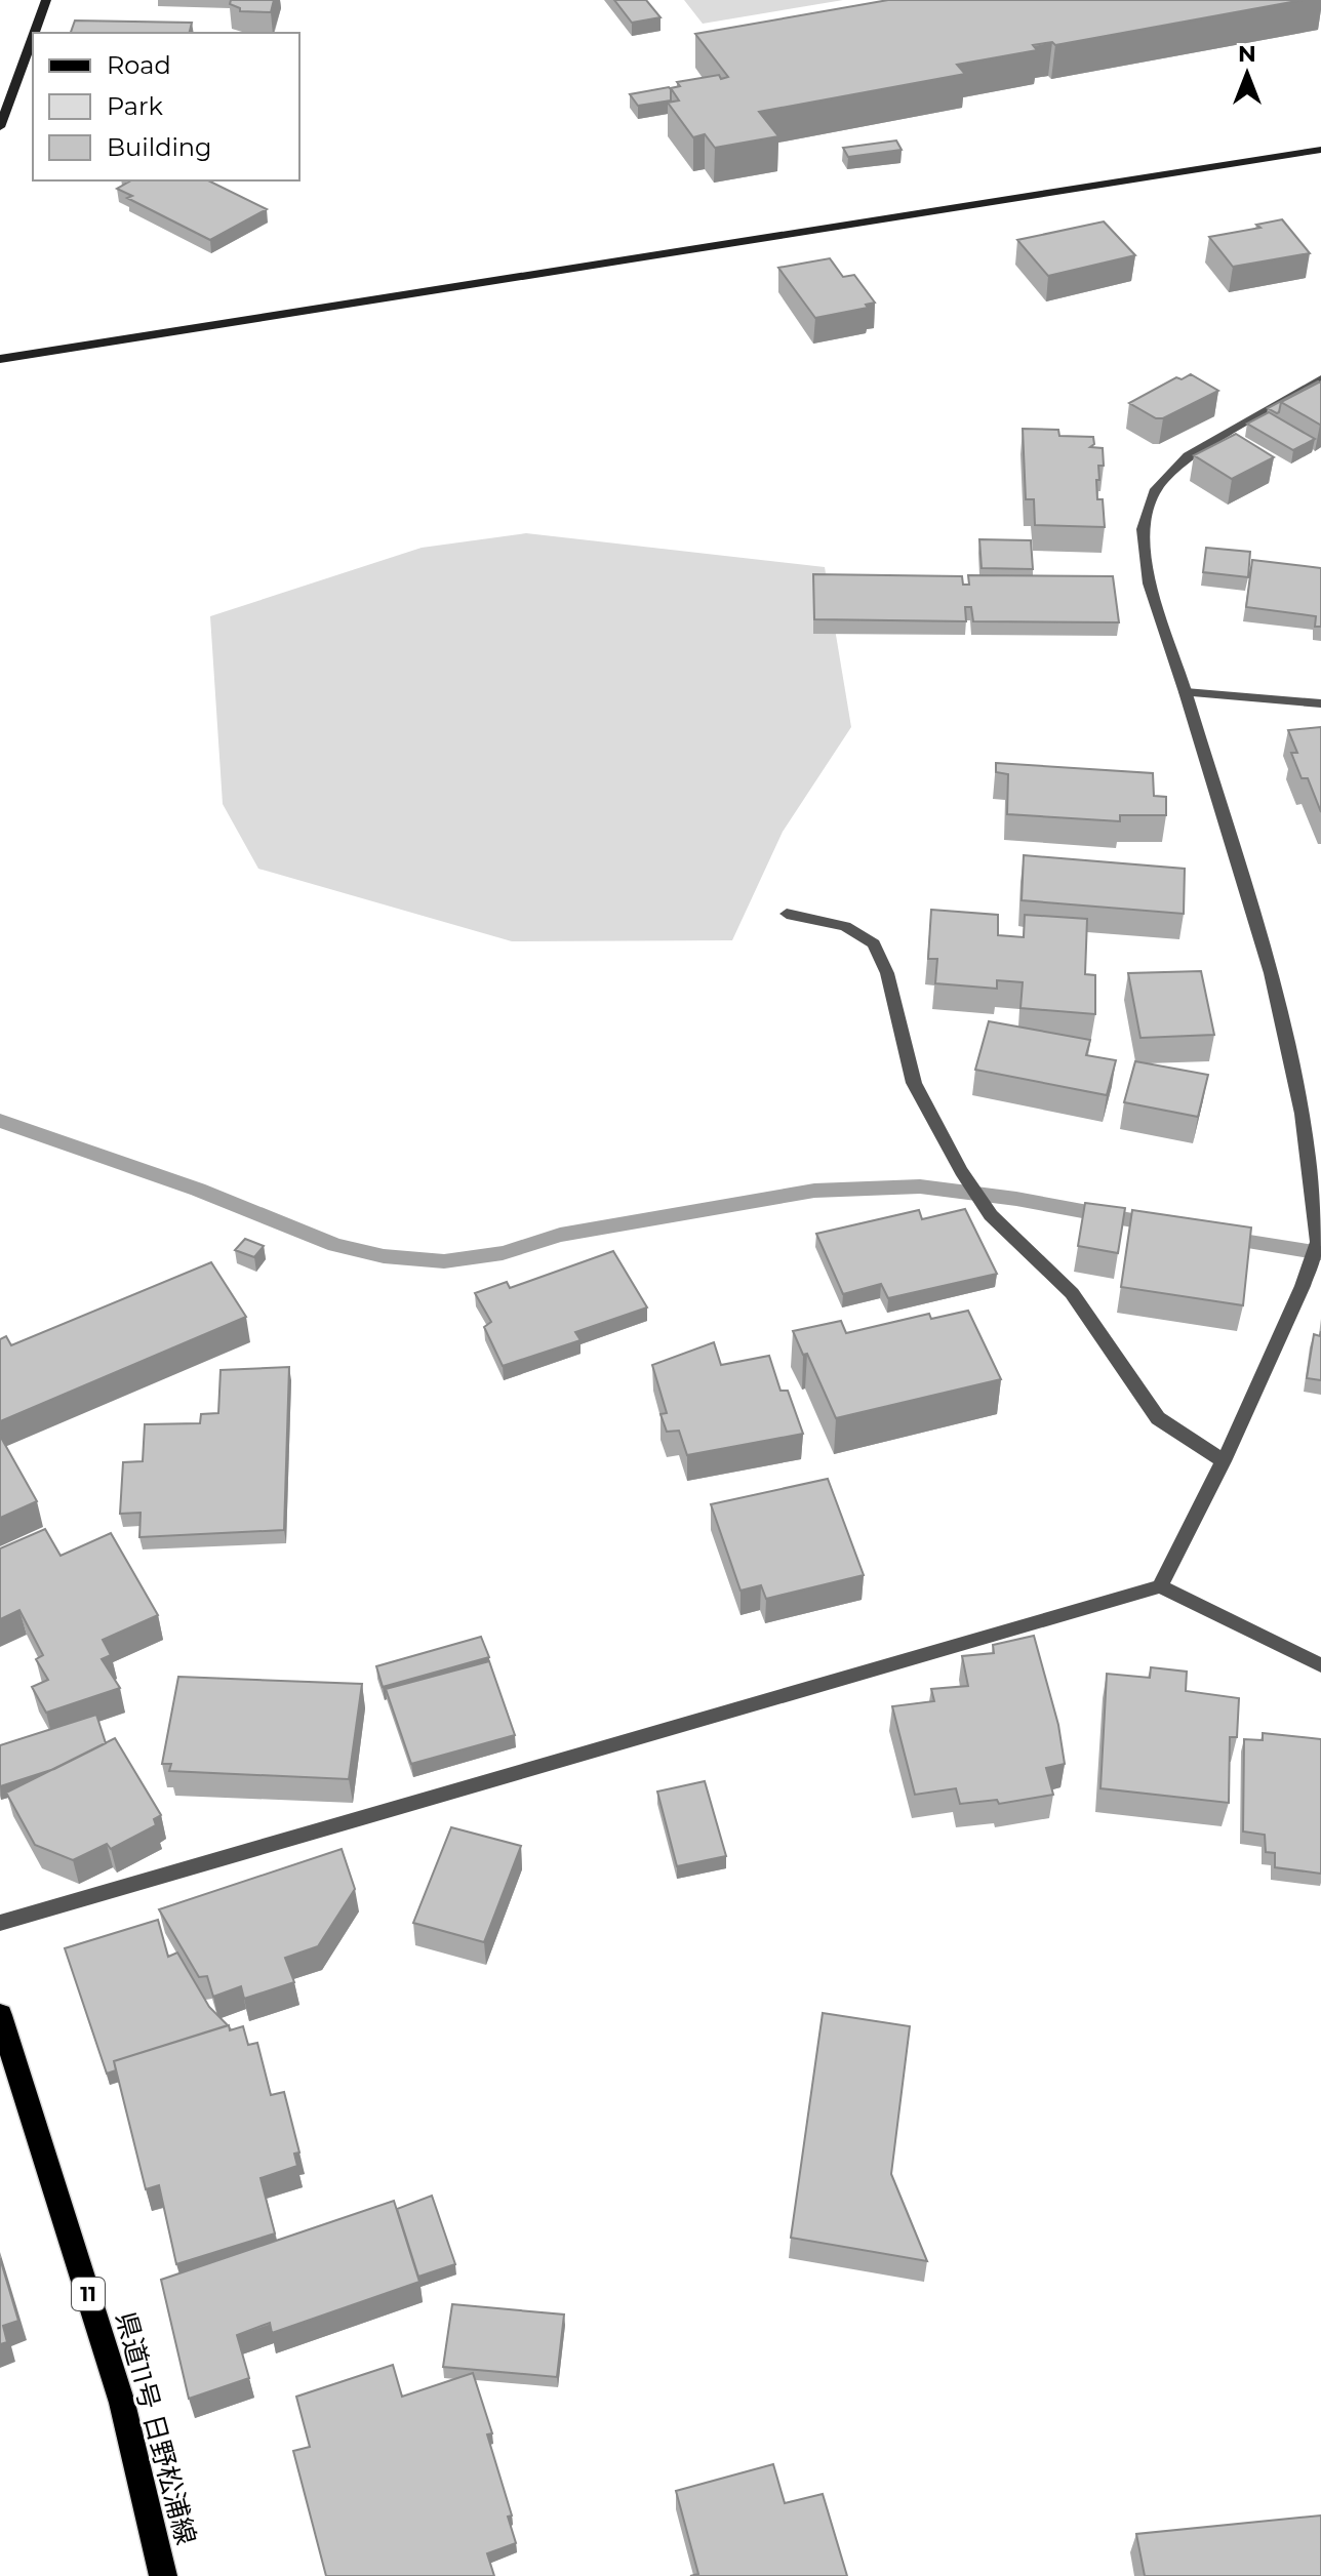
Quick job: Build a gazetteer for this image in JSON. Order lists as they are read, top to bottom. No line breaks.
{"streets":{"main road":["11","県道11号 日野松浦線"]},"legend":["Road","Park","Building"],"north":"top"}
